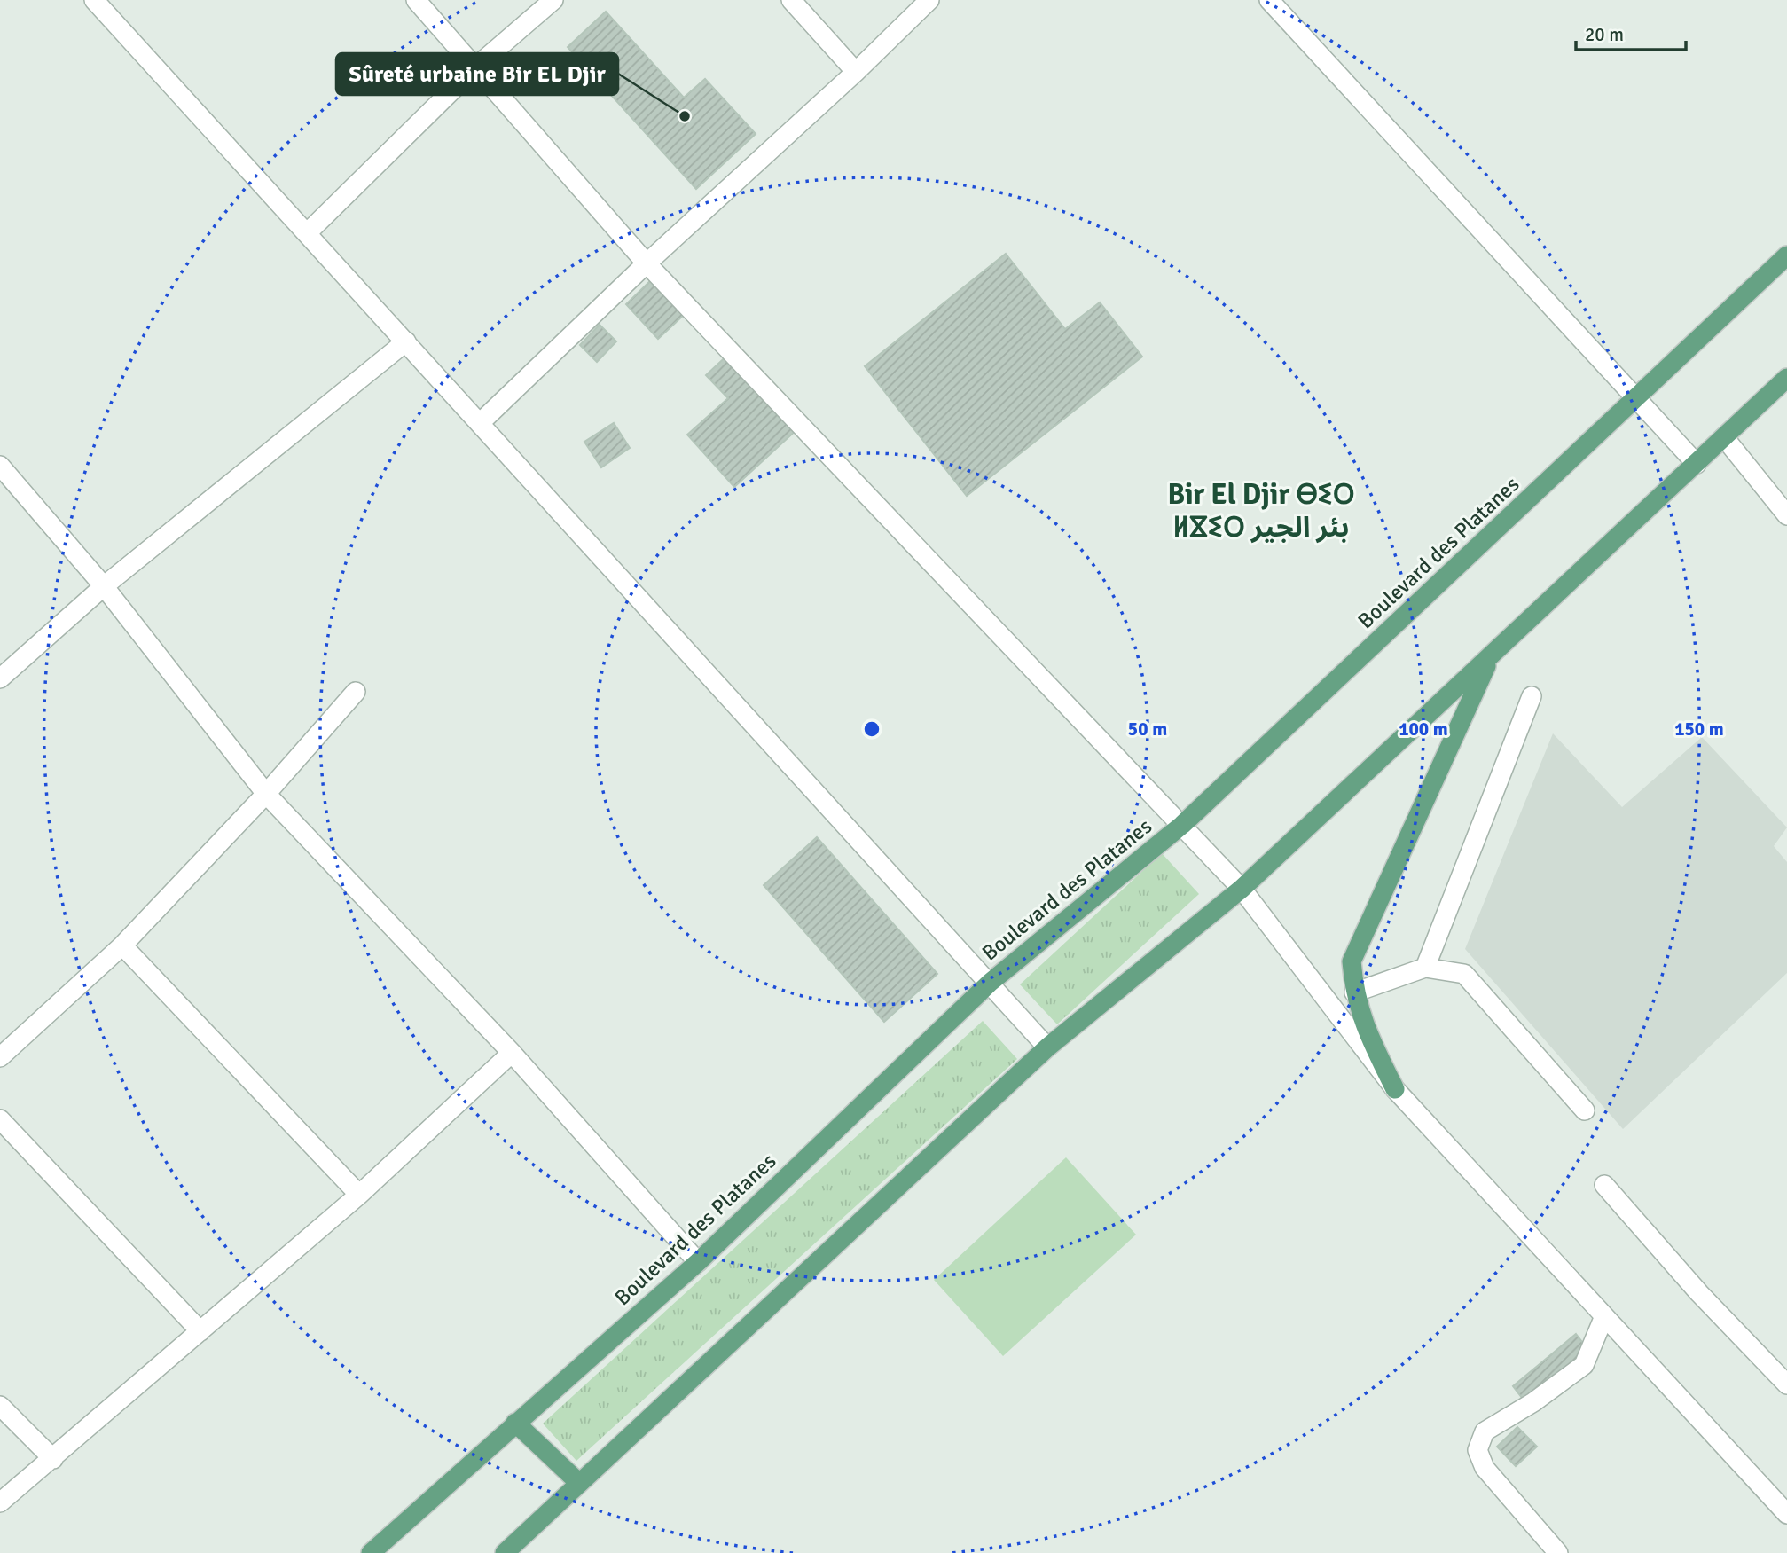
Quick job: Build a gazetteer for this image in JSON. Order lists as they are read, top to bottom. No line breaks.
{"streets":{"main road":["Boulevard des Platanes"]},"districts":["Bir El Djir ⴱⵉⵔ ⵍⴵⵉⵔ بئر الجير"],"places":["Sûreté urbaine Bir EL Djir"],"scale_bar":"20 m","rings":["50 m","100 m","150 m"]}
